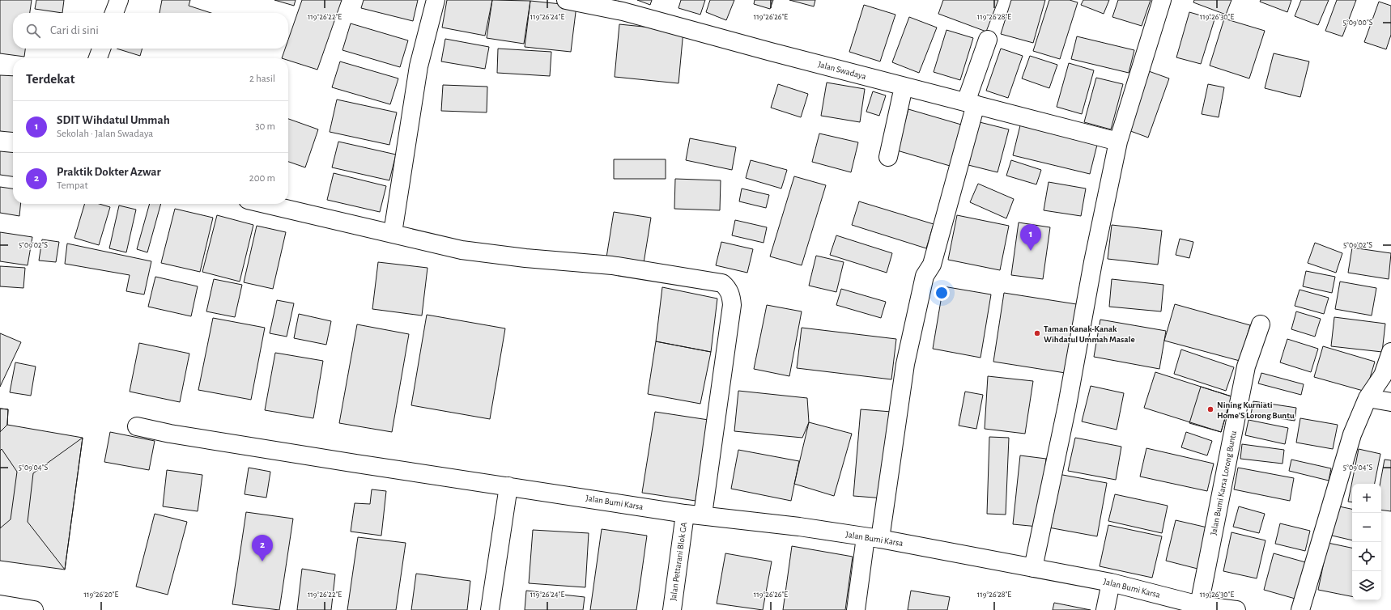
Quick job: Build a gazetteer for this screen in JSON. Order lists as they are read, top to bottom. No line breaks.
{"streets":{"street":["Jalan Swadaya","Jalan Bumi Karsa Lorong Buntu","Jalan Bumi Karsa","Jalan Pettarani Blok GA"]},"crossings":[["Jalan Bumi Karsa Lorong Buntu","Jalan Bumi Karsa"],["Jalan Bumi Karsa","Jalan Pettarani Blok GA"]],"places":["Taman Kanak-Kanak Wihdatul Ummah Masale","Nining Kurniati Home'S Lorong Buntu"],"page":{"search":"Cari di sini","heading":["Terdekat","2 hasil"],"list":[{"mark":"1","name":"SDIT Wihdatul Ummah","note":"Sekolah · Jalan Swadaya","value":"30 m"},{"mark":"2","name":"Praktik Dokter Azwar","note":"Tempat","value":"200 m"}],"pins":["1","2"],"map_buttons":["+","−"]},"coordinates":["119°26'22\"E","119°26'24\"E","119°26'26\"E","119°26'28\"E","119°26'30\"E","5°09'00\"S","5°09'02\"S","5°09'04\"S","119°26'20\"E"]}
